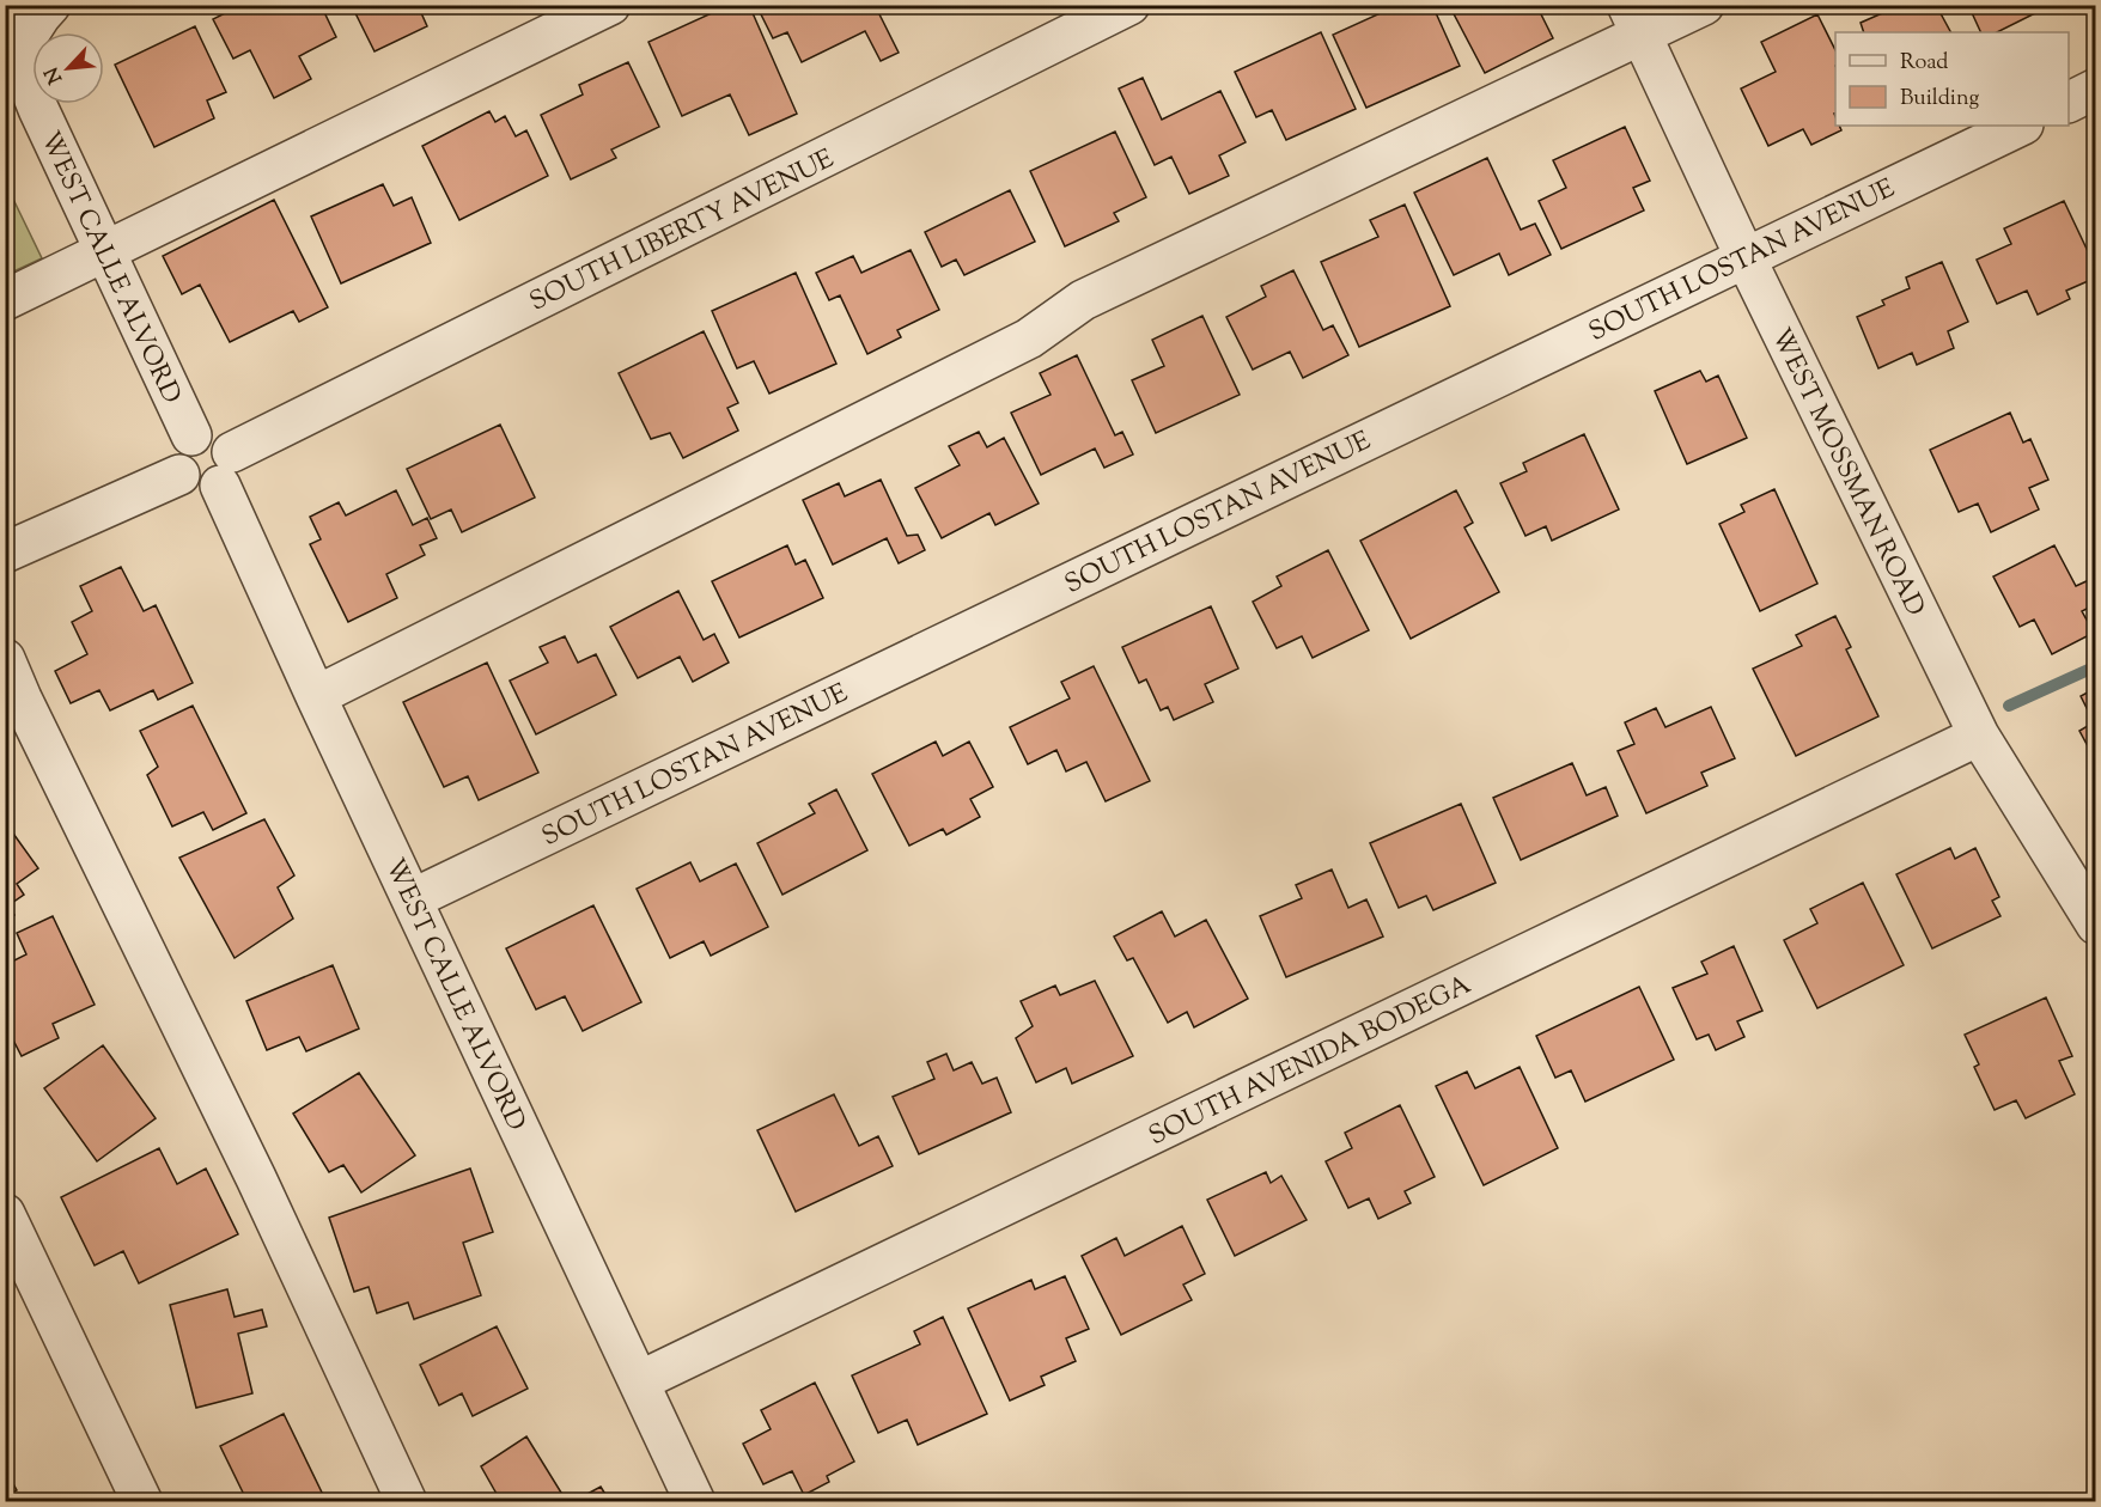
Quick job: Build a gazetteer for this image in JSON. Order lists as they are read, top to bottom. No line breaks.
{"streets":{"street":["SOUTH LIBERTY AVENUE","SOUTH LOSTAN AVENUE","WEST CALLE ALVORD","WEST MOSSMAN ROAD","SOUTH AVENIDA BODEGA"]},"crossings":[["SOUTH LIBERTY AVENUE","WEST CALLE ALVORD"],["SOUTH LOSTAN AVENUE","WEST CALLE ALVORD"],["SOUTH LOSTAN AVENUE","WEST MOSSMAN ROAD"],["WEST CALLE ALVORD","SOUTH AVENIDA BODEGA"],["WEST MOSSMAN ROAD","SOUTH AVENIDA BODEGA"]],"legend":["Road","Building"],"north":"bottom left"}
